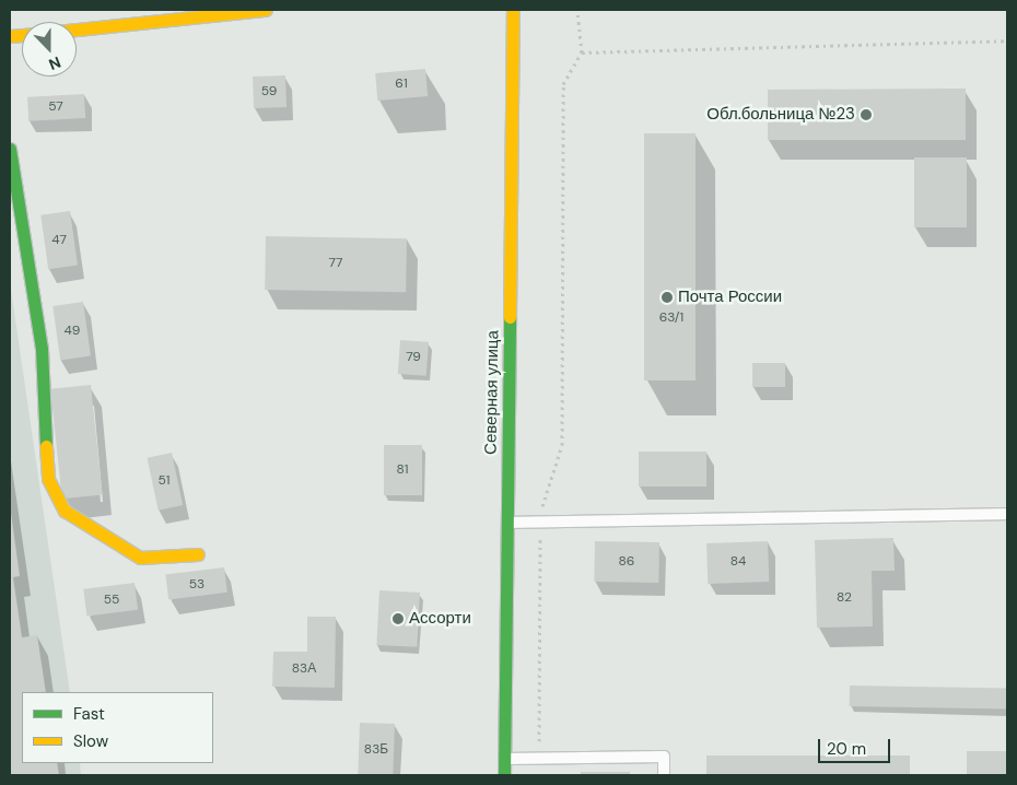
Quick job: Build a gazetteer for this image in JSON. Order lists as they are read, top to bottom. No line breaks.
{"streets":{"street":["Северная улица"]},"places":["Обл.больница №23","Почта России","Ассорти"],"house_numbers":["61","59","57","47","77","63/1","49","79","81","51","86","84","53","82","55","83А","83Б"],"legend":["Fast","Slow"],"scale_bar":"20 m","north":"bottom"}
